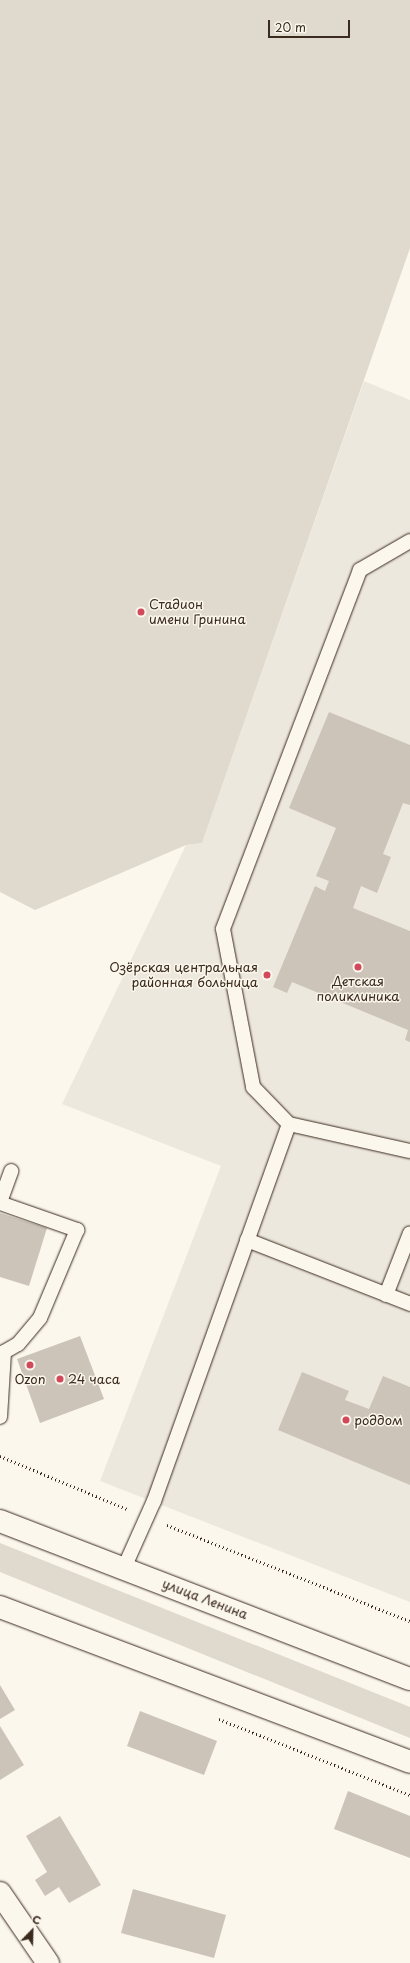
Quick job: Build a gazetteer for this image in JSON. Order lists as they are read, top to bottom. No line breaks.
{"streets":{"main road":["улица Ленина"]},"places":["Стадион имени Гринина","Детская поликлиника","Озёрская центральная районная больница","Ozon","24 часа","роддом"],"scale_bar":"20 m","north":"top right"}
